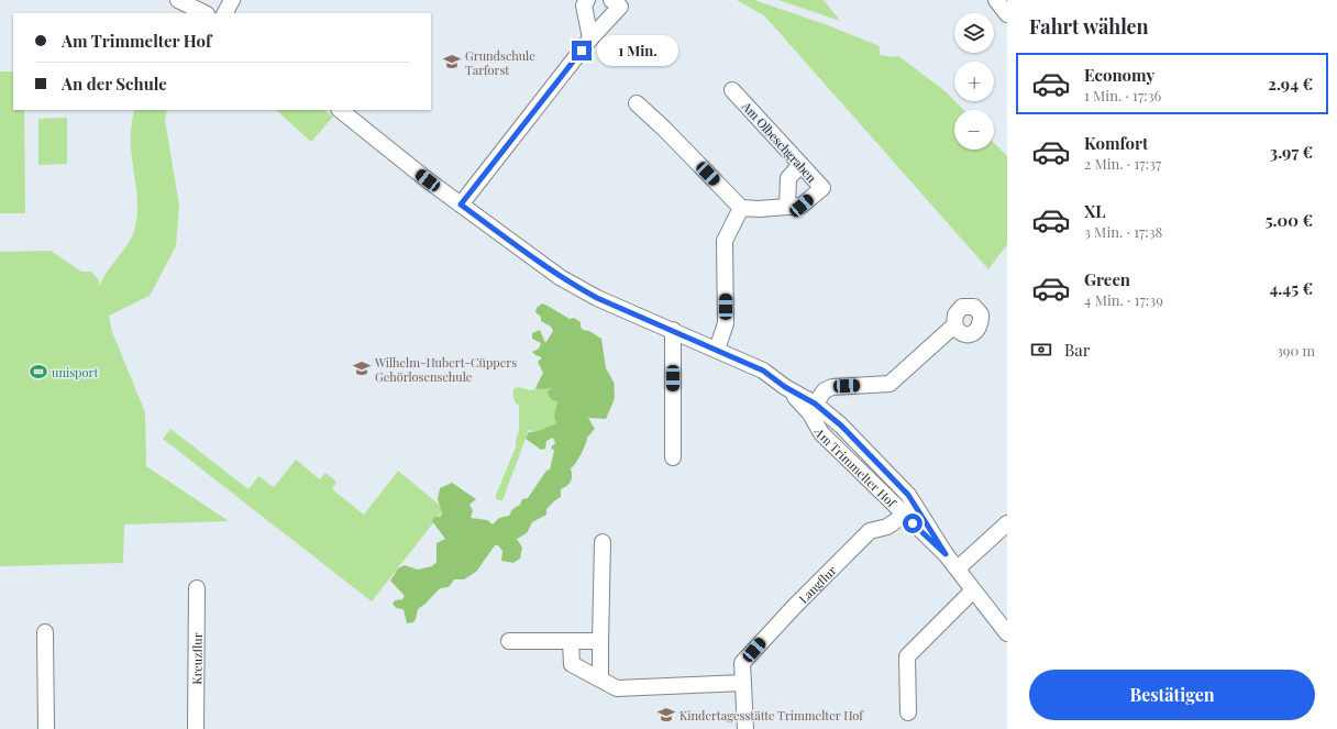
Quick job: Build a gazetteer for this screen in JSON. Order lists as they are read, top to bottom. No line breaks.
{"streets":{"street":["Am Olbeschgraben","Am Trimmelter Hof","Langflur","Kreuzflur"]},"crossings":[["Am Trimmelter Hof","Langflur"]],"places":{"school or university":["Grundschule Tarforst","Wilhelm-Hubert-Cüppers Gehörlosenschule","Kindertagesstätte Trimmelter Hof"],"sports":["unisport"]},"page":{"heading":"Fahrt wählen","map_buttons":["+","−"],"banner":["Am Trimmelter Hof","An der Schule"],"bubble":"1 Min.","list":[{"name":"Economy","note":"1 Min. · 17:36","value":"2.94 €"},{"name":"Komfort","note":"2 Min. · 17:37","value":"3.97 €"},{"name":"XL","note":"3 Min. · 17:38","value":"5.00 €"},{"name":"Green","note":"4 Min. · 17:39","value":"4.45 €"}],"pay":["Bar","390 m"],"buttons":"Bestätigen"}}
